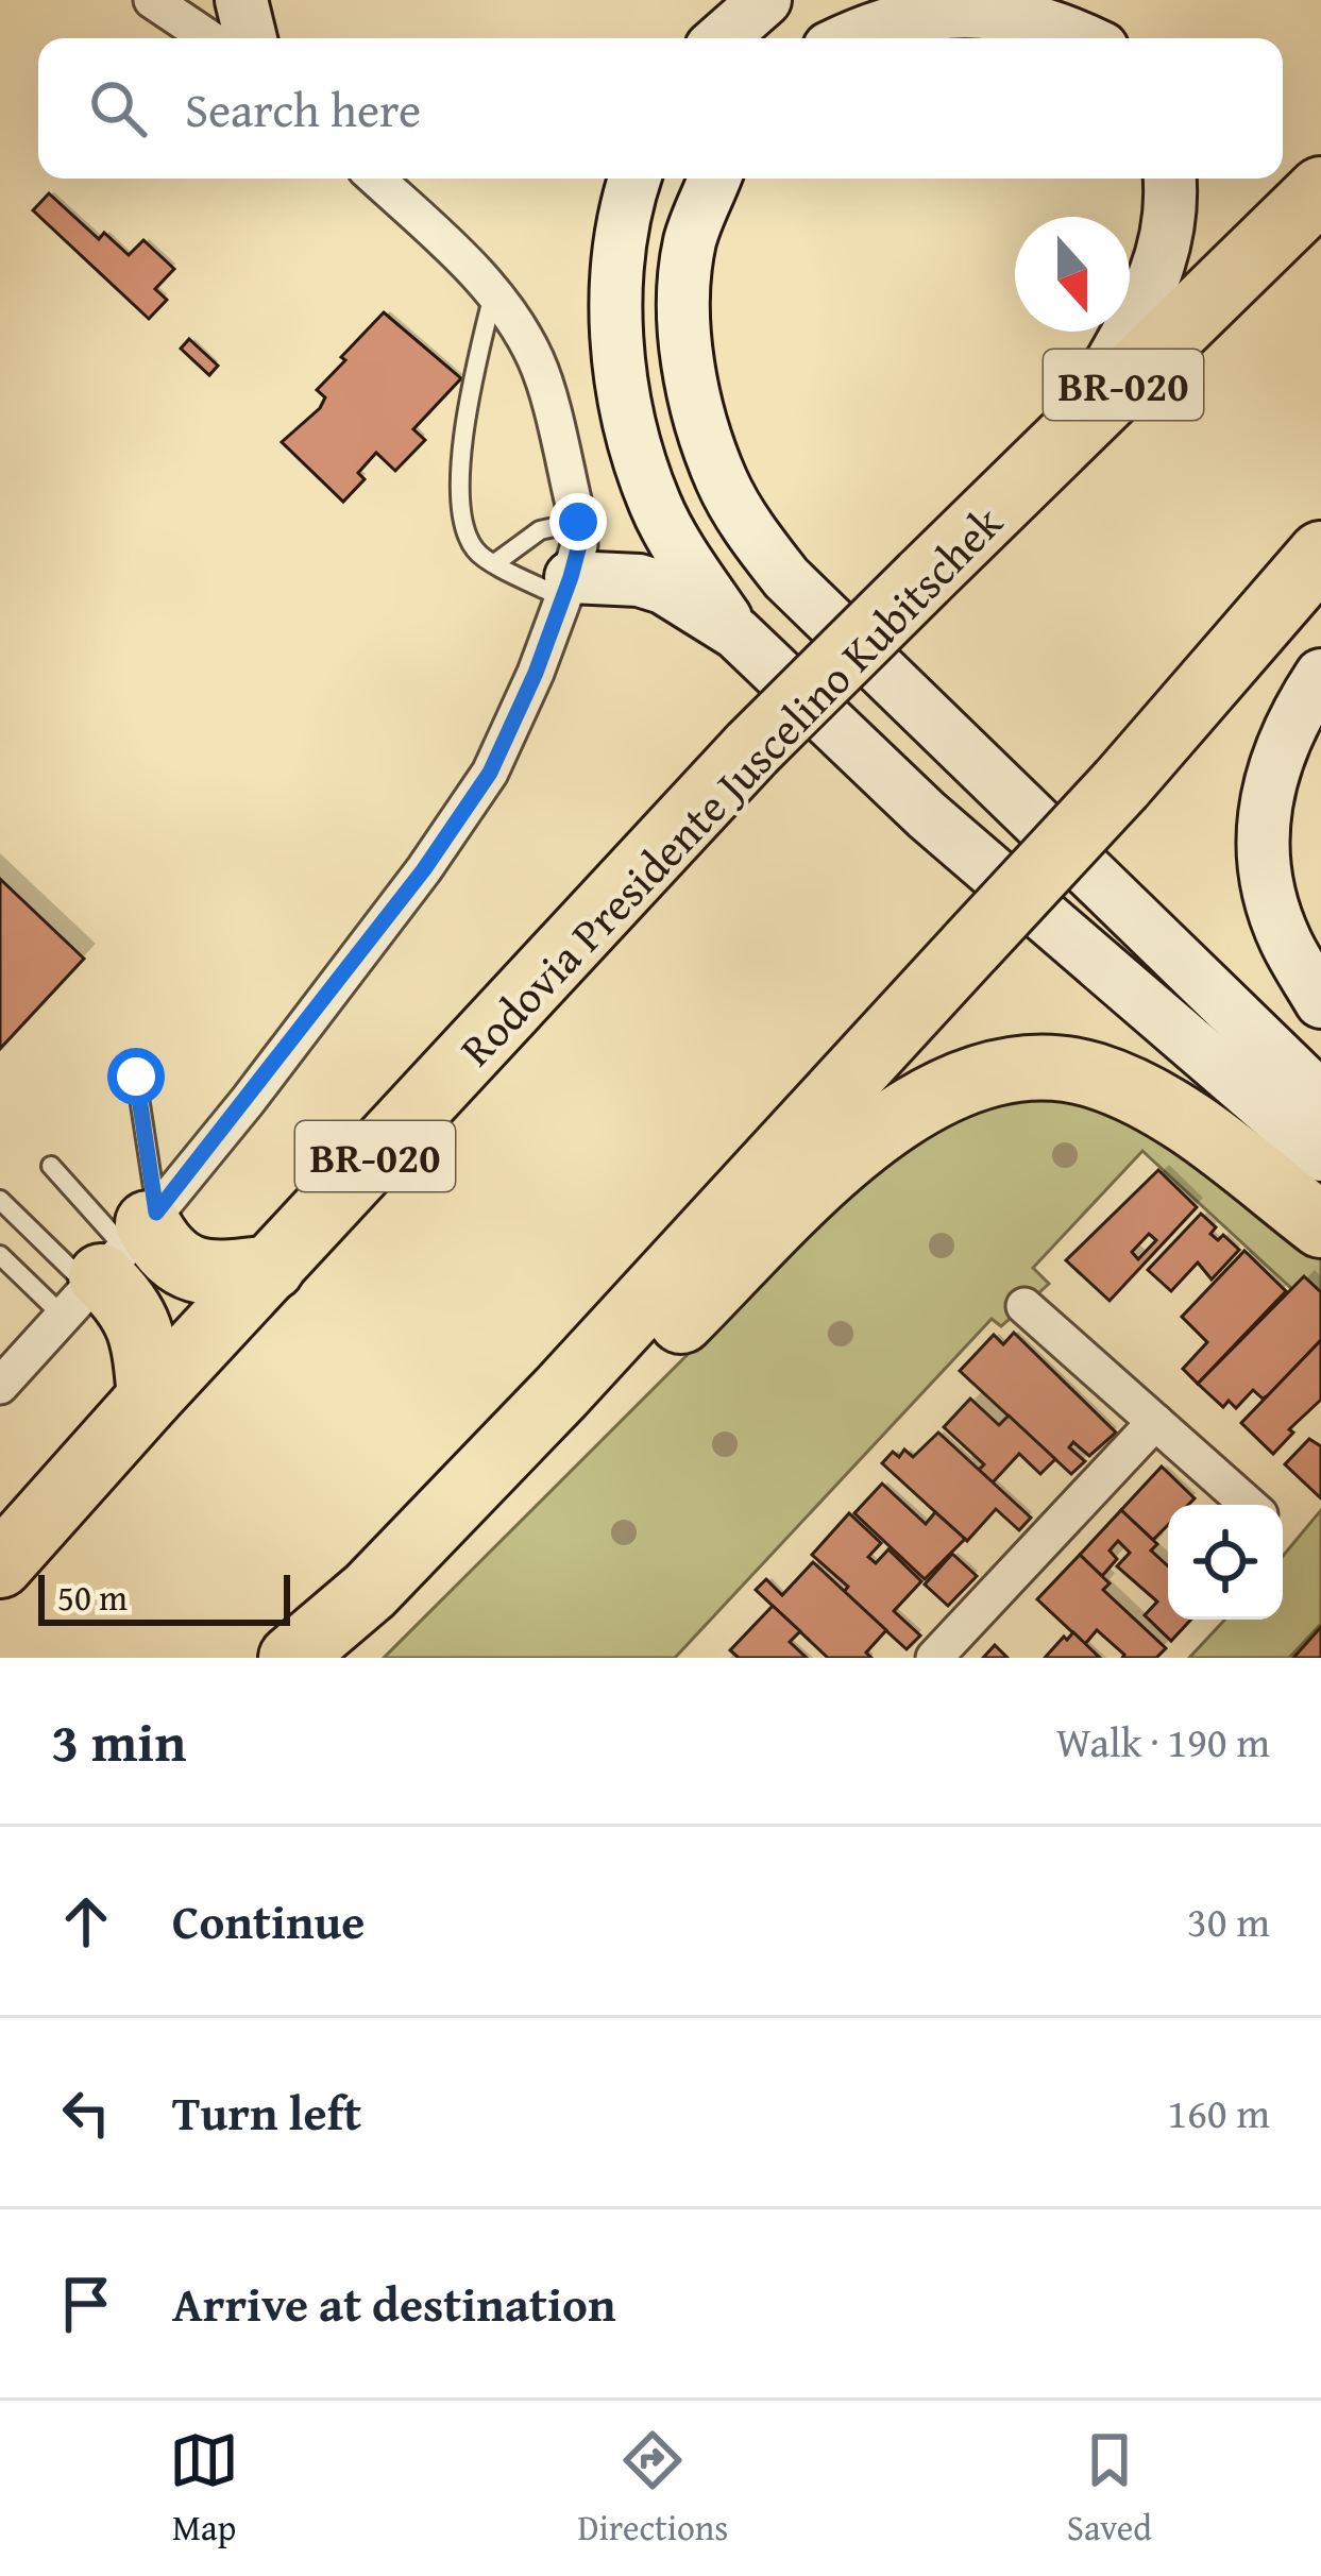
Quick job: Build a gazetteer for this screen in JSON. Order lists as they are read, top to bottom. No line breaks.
{"streets":{"highway":["BR-020","Rodovia Presidente Juscelino Kubitschek"]},"scale_bar":"50 m","north":"bottom","page":{"search":"Search here","scale":"50 m","heading":["3 min","Walk · 190 m"],"list":[["Continue","30 m"],["Turn left","160 m"],"Arrive at destination"],"nav":["Map","Directions","Saved"]}}
